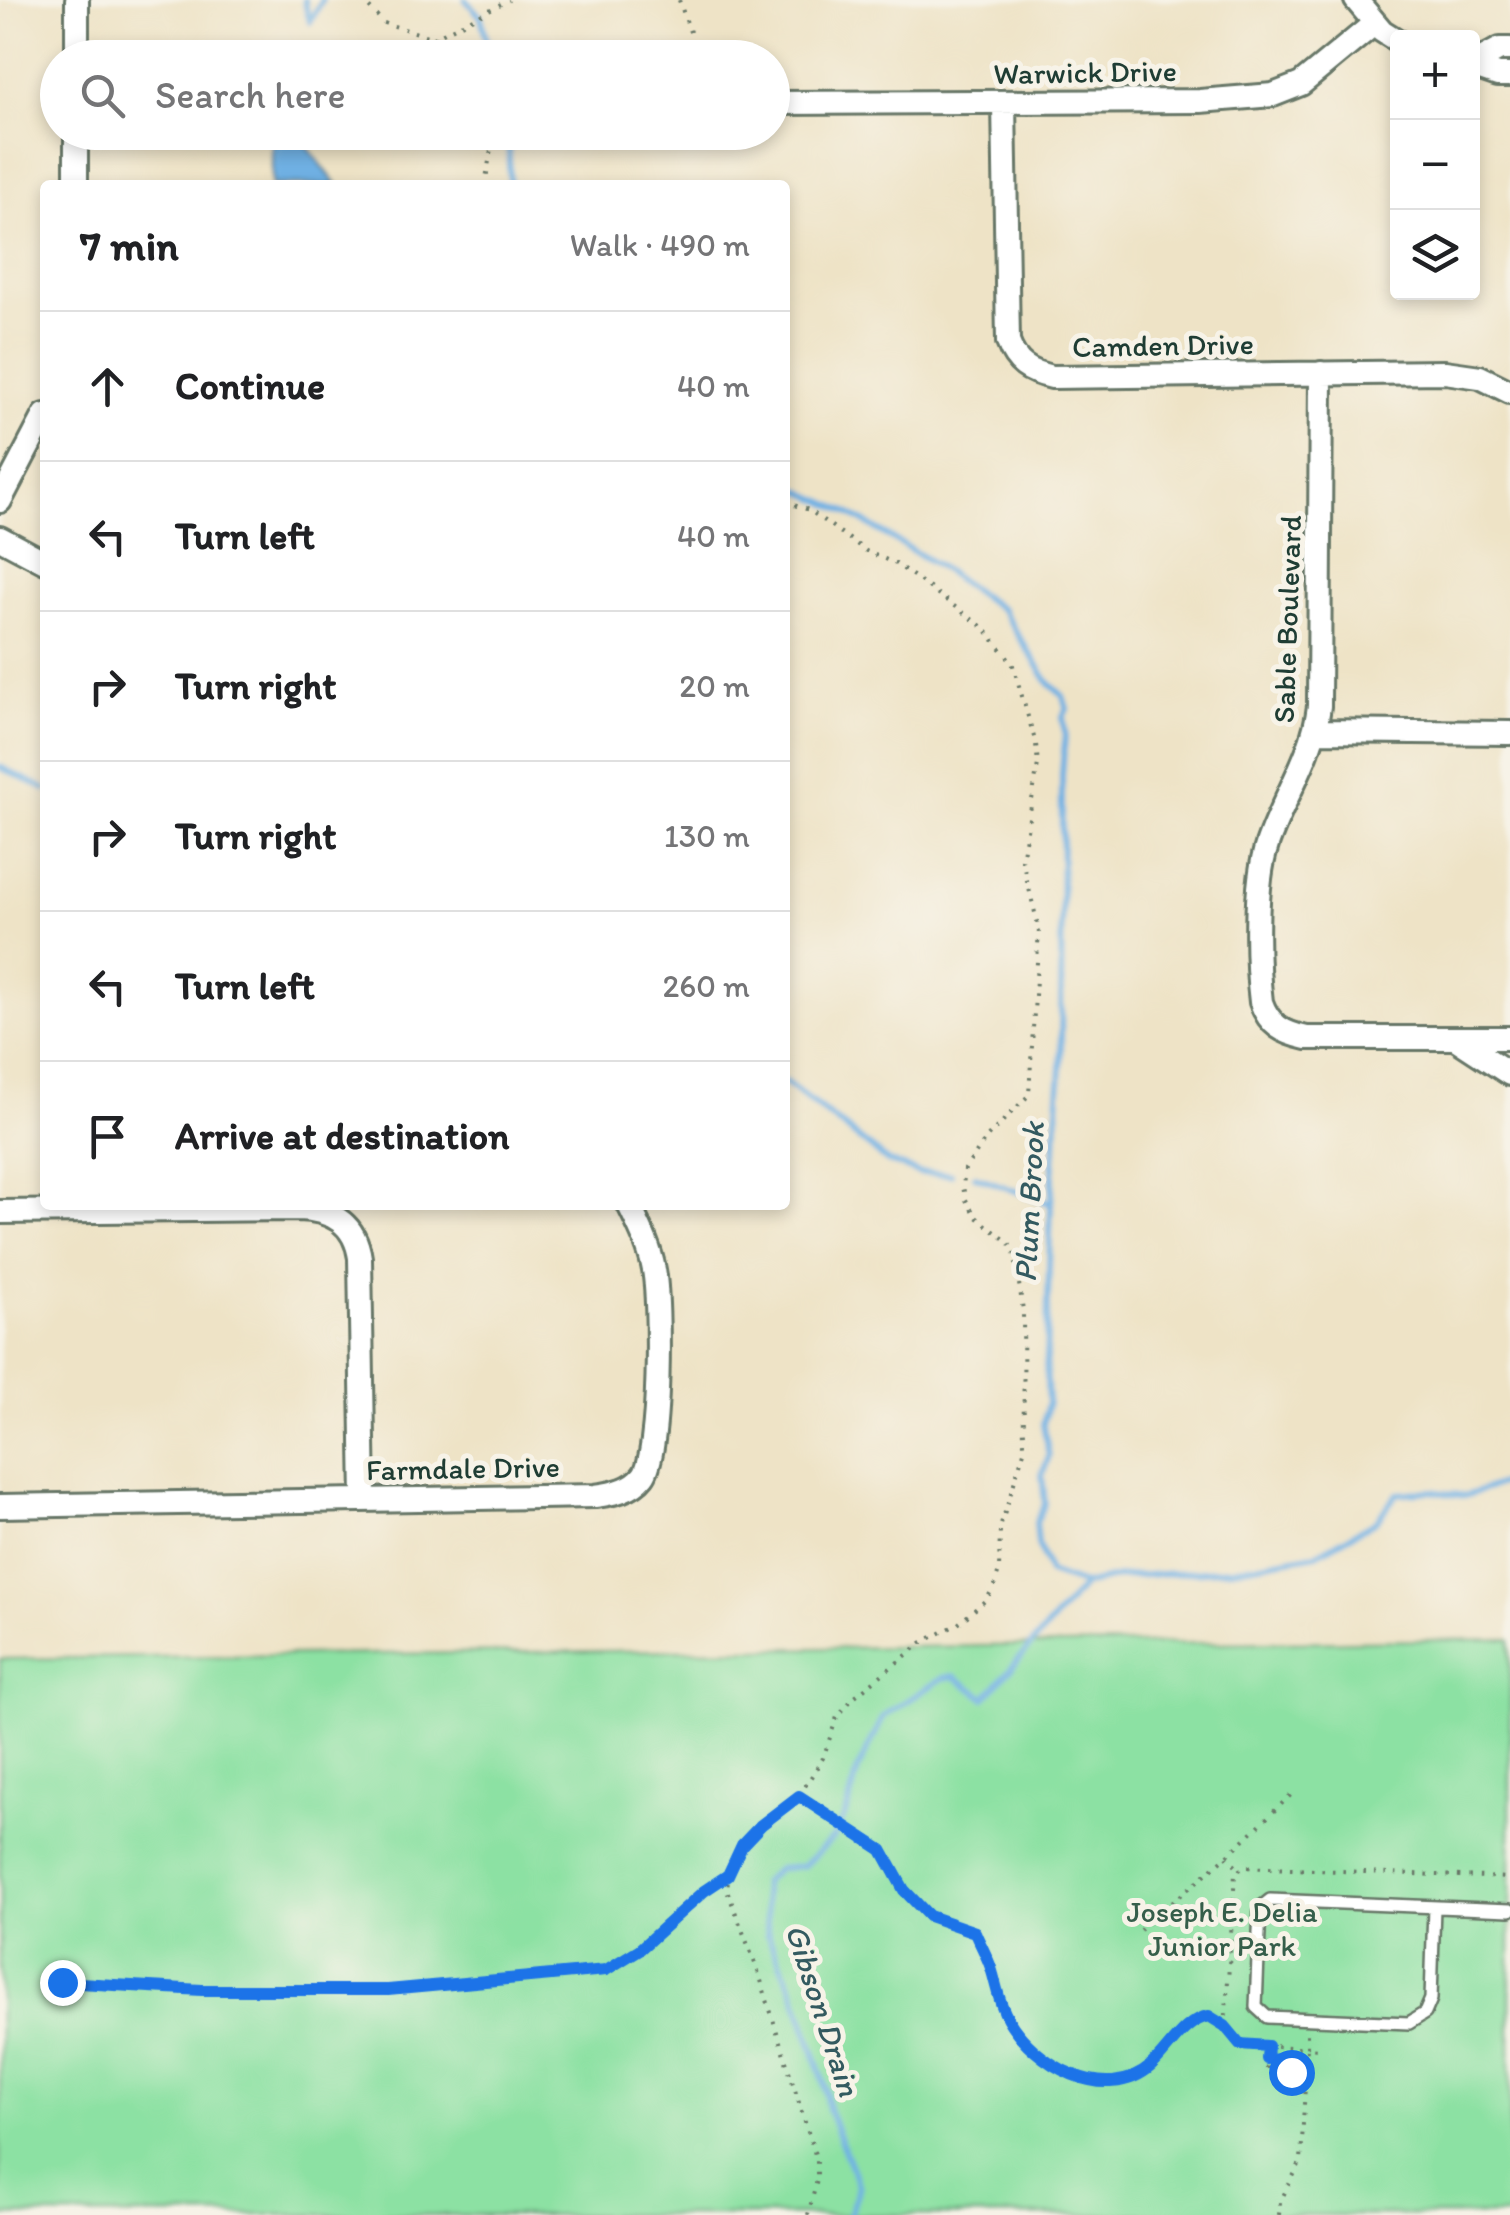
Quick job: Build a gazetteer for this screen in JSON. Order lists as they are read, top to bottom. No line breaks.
{"streets":{"street":["Warwick Drive","Camden Drive","Sable Boulevard","Farmdale Drive"]},"crossings":[["Warwick Drive","Camden Drive"],["Camden Drive","Sable Boulevard"]],"water":["Plum Brook","Gibson Drain"],"parks":["Joseph E. Delia Junior Park"],"page":{"map_buttons":["+","−"],"search":"Search here","heading":["7 min","Walk · 490 m"],"list":[["Continue","40 m"],["Turn left","40 m"],["Turn right","20 m"],["Turn right","130 m"],["Turn left","260 m"],"Arrive at destination"]}}
